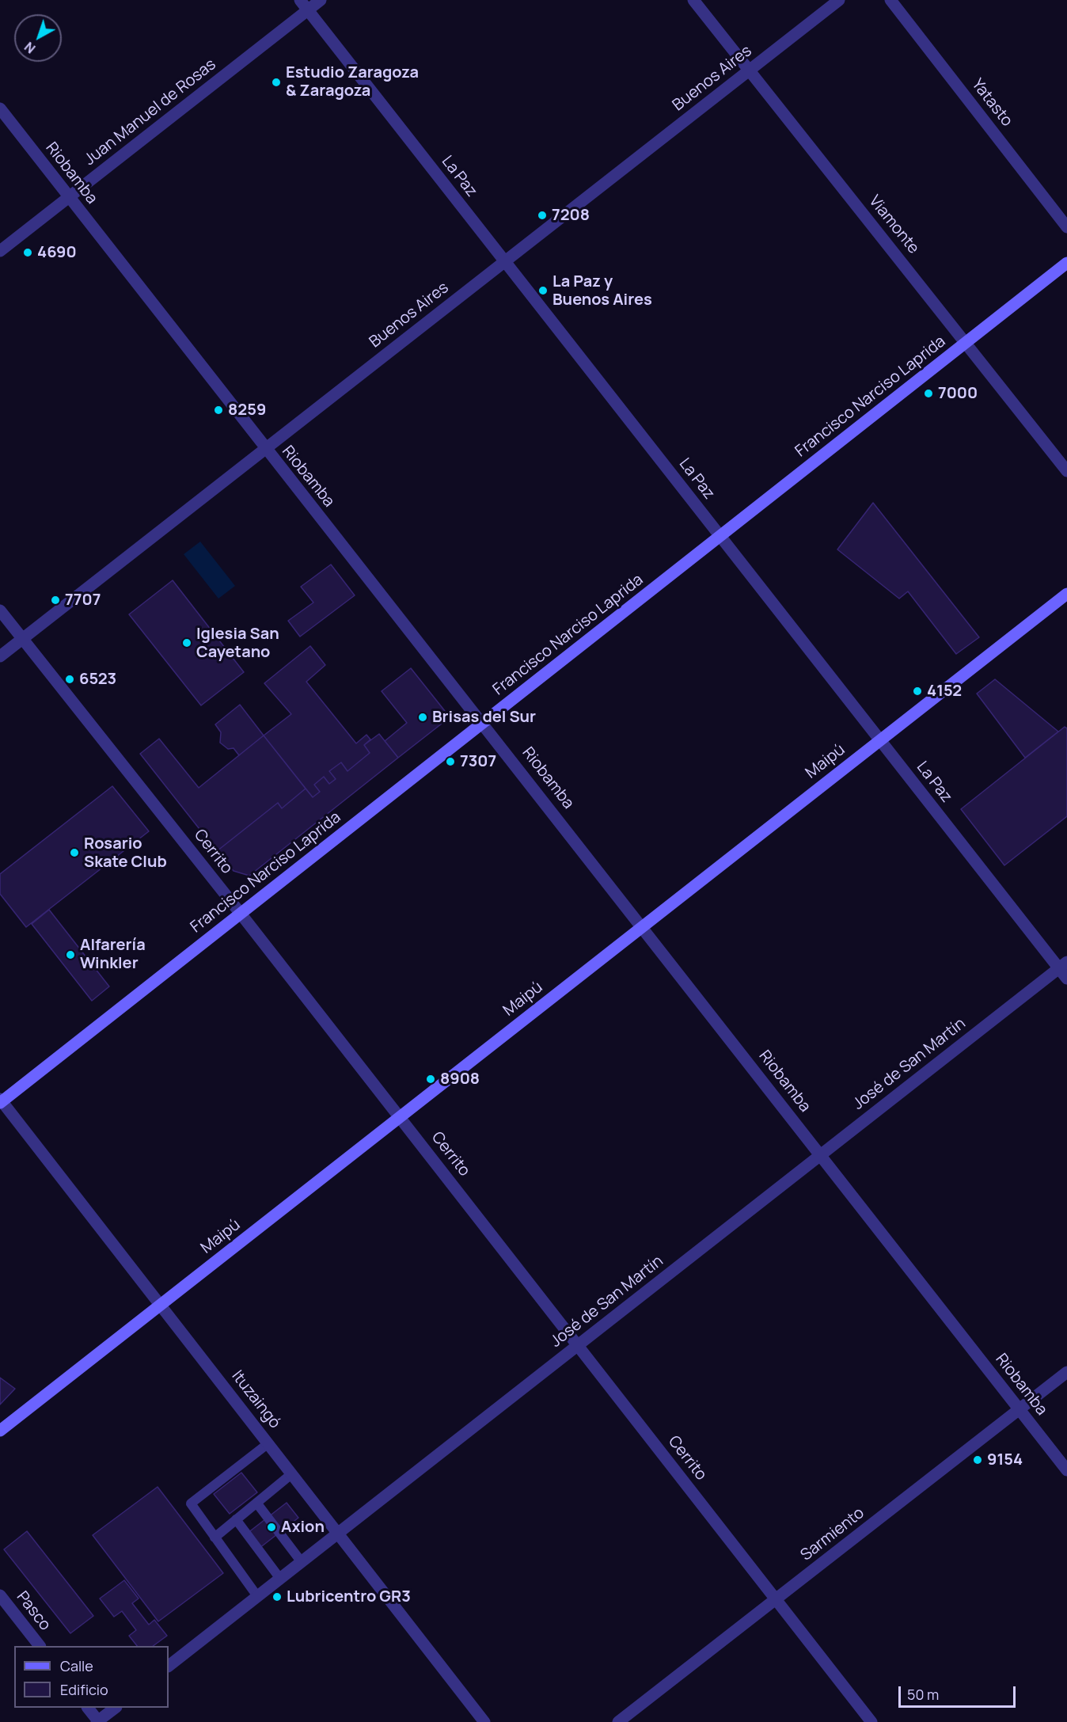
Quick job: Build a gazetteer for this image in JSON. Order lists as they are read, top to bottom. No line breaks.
{"streets":{"main road":["Francisco Narciso Laprida","Maipú"],"street":["Buenos Aires","Yatasto","Juan Manuel de Rosas","Riobamba","La Paz","Viamonte","Cerrito","José de San Martín","Ituzaingó","Sarmiento","Pasco"]},"crossings":[["Buenos Aires","Riobamba"],["Buenos Aires","La Paz"],["Buenos Aires","Viamonte"],["Buenos Aires","Cerrito"],["Juan Manuel de Rosas","Riobamba"],["Juan Manuel de Rosas","La Paz"],["Riobamba","Francisco Narciso Laprida"],["Riobamba","Maipú"],["Riobamba","José de San Martín"],["Riobamba","Sarmiento"],["La Paz","Francisco Narciso Laprida"],["La Paz","Maipú"],["La Paz","José de San Martín"],["Viamonte","Francisco Narciso Laprida"],["Francisco Narciso Laprida","Cerrito"],["Francisco Narciso Laprida","Ituzaingó"],["Maipú","Cerrito"],["Maipú","Ituzaingó"],["Cerrito","José de San Martín"],["Cerrito","Sarmiento"],["José de San Martín","Ituzaingó"]],"places":["Estudio Zaragoza & Zaragoza","7208","4690","La Paz y Buenos Aires","7000","8259","7707","Iglesia San Cayetano","6523","4152","Brisas del Sur","7307","Rosario Skate Club","Alfarería Winkler","8908","9154","Axion","Lubricentro GR3"],"legend":["Calle","Edificio"],"scale_bar":"50 m","north":"bottom left"}
